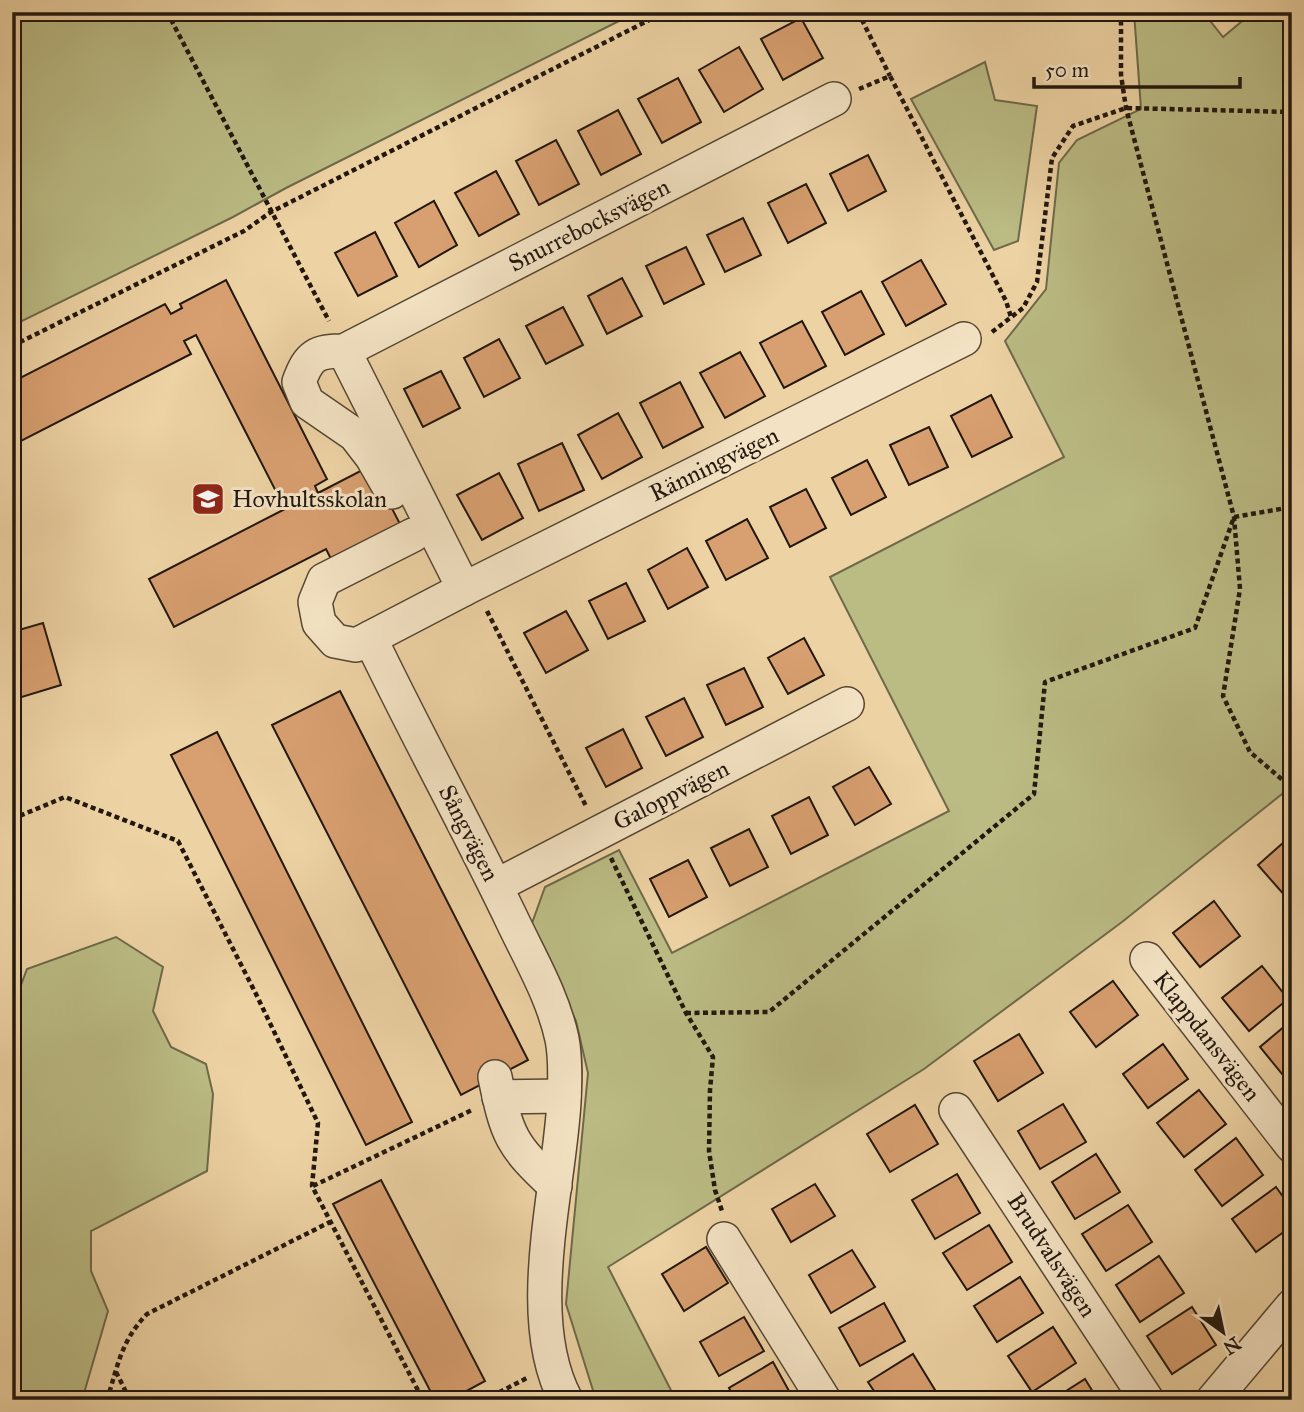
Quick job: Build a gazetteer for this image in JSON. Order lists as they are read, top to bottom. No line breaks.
{"streets":{"street":["Snurrebocksvägen","Ränningvägen","Galoppvägen","Sångvägen","Klappdansvägen","Brudvalsvägen"]},"crossings":[["Galoppvägen","Sångvägen"]],"places":{"school or university":["Hovhultsskolan"]},"scale_bar":"50 m","north":"bottom right"}
